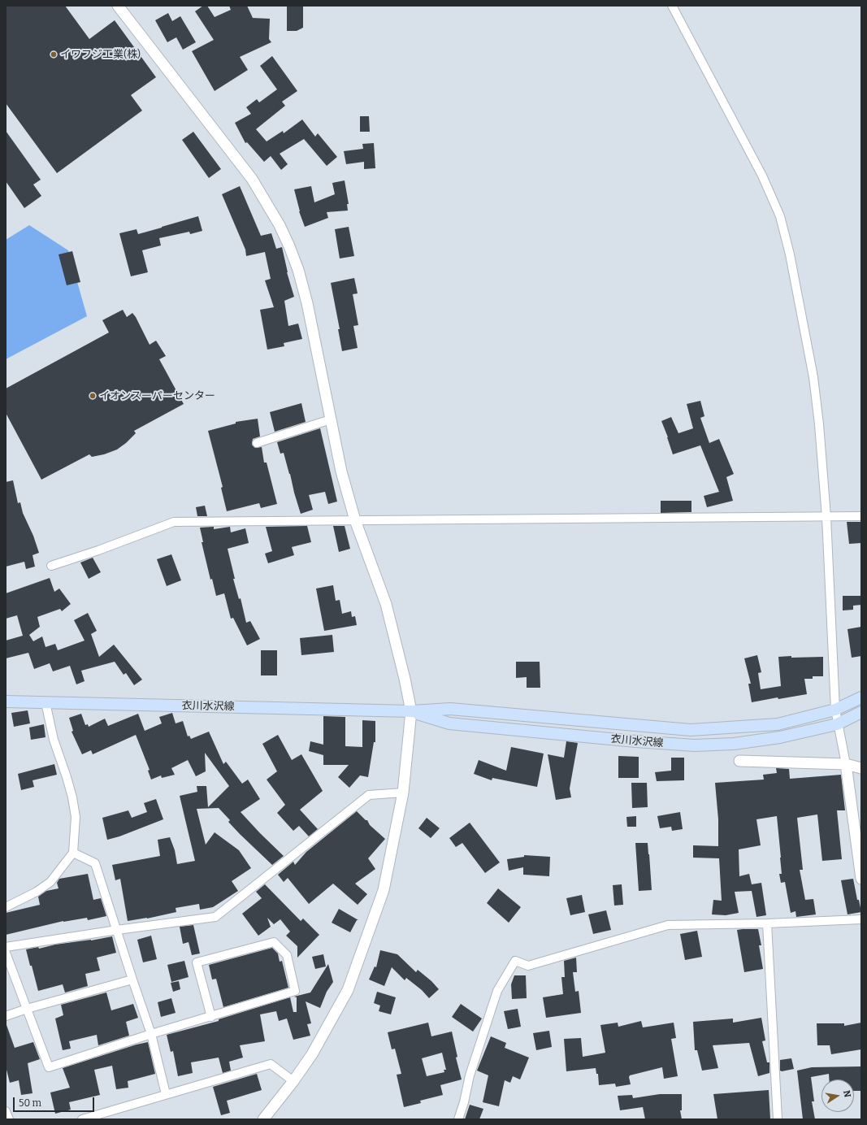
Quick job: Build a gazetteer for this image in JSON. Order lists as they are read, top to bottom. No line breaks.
{"streets":{"main road":["衣川水沢線"]},"places":["イワフジ工業(株)","イオンスーパーセンター"],"scale_bar":"50 m","north":"right"}
